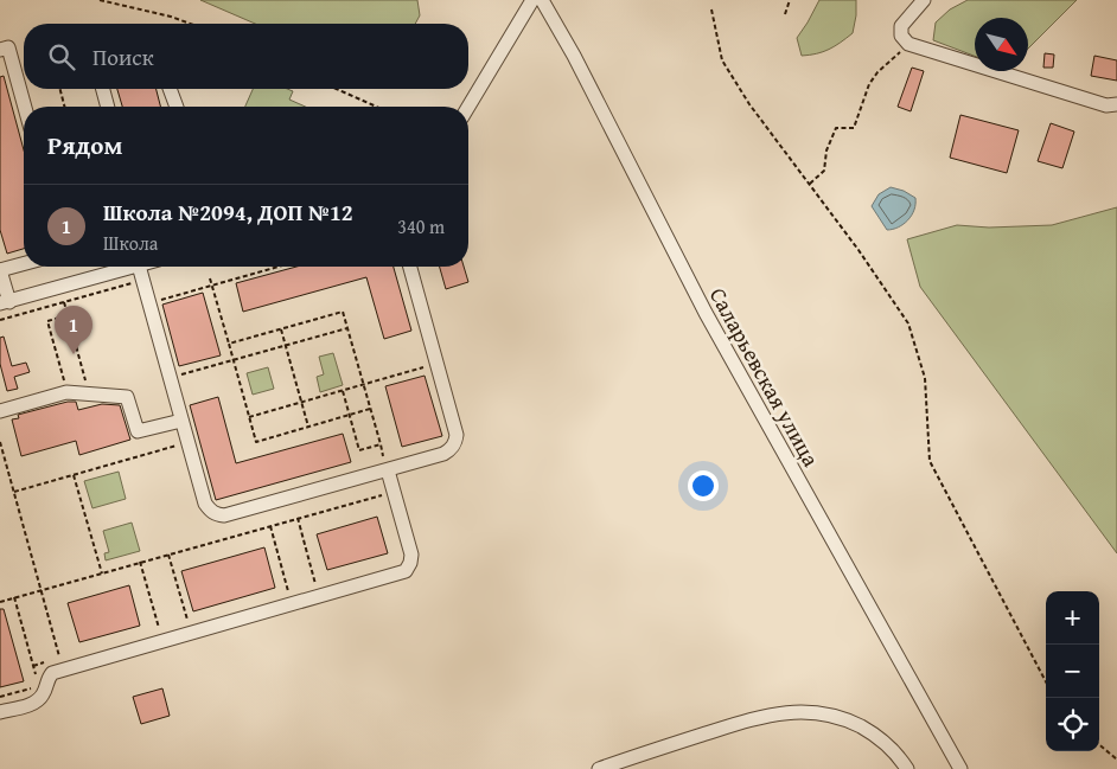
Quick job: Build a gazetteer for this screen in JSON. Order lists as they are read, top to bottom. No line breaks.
{"streets":{"street":["Саларьевская улица"]},"north":"bottom right","page":{"search":"Поиск","heading":"Рядом","list":[{"mark":"1","name":"Школа №2094, ДОП №12","note":"Школа","value":"340 m"}],"pins":"1","map_buttons":["+","−"]}}
